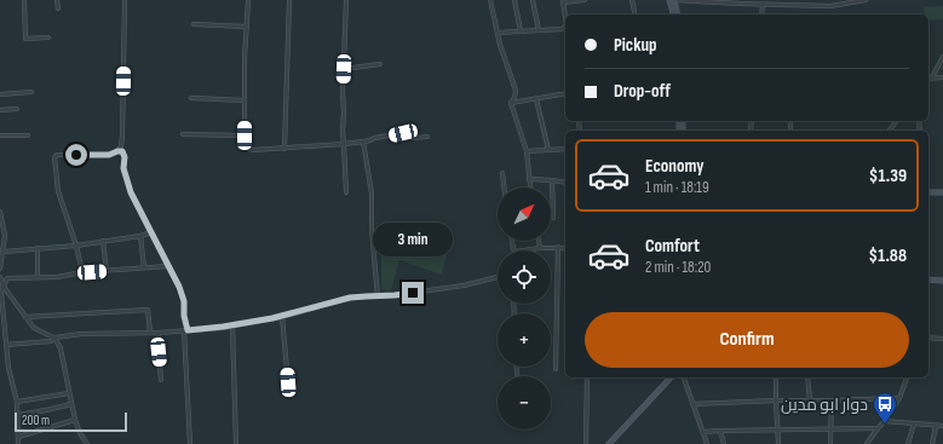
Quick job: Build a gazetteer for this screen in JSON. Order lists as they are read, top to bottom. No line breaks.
{"places":{"bus stop":["دوار ابو مدين"]},"scale_bar":"200 m","north":"top right","page":{"banner":["Pickup","Drop-off"],"list":[{"name":"Economy","note":"1 min · 18:19","value":"$1.39"},{"name":"Comfort","note":"2 min · 18:20","value":"$1.88"}],"map_buttons":["+","−"],"bubble":"3 min","buttons":"Confirm","scale":"200 m"}}
